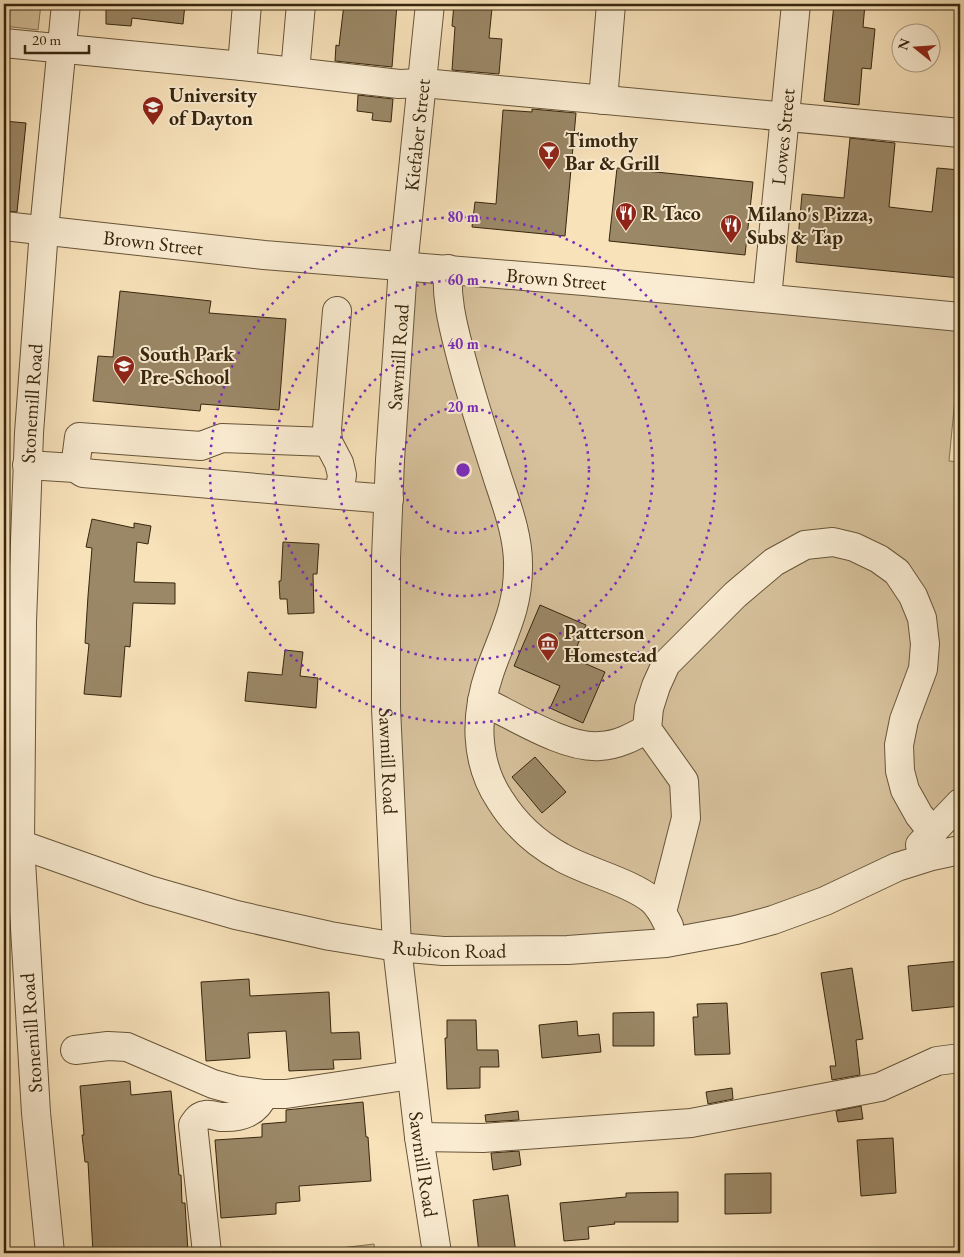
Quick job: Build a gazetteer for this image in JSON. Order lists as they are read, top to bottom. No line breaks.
{"streets":{"street":["Kiefaber Street","Lowes Street","Brown Street","Sawmill Road","Stonemill Road","Rubicon Road"]},"crossings":[["Kiefaber Street","Brown Street"],["Kiefaber Street","Sawmill Road"],["Lowes Street","Brown Street"],["Brown Street","Sawmill Road"],["Brown Street","Stonemill Road"],["Sawmill Road","Rubicon Road"],["Stonemill Road","Rubicon Road"]],"places":{"school or university":["University of Dayton","South Park Pre-School"],"bar":["Timothy Bar & Grill"],"restaurant":["R Taco","Milano's Pizza, Subs & Tap"],"museum":["Patterson Homestead"]},"scale_bar":"20 m","north":"left","rings":["80 m","60 m","40 m","20 m"]}
